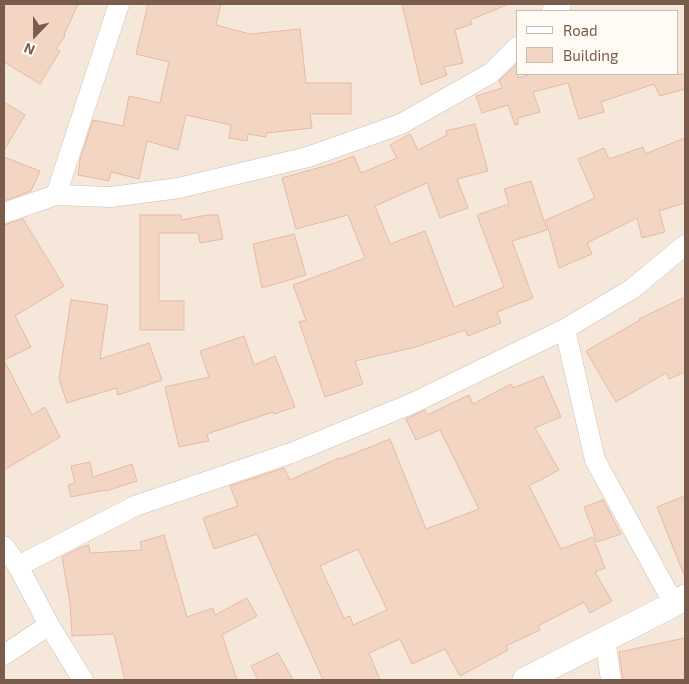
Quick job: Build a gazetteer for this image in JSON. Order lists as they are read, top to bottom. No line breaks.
{"legend":["Road","Building"],"north":"bottom"}
